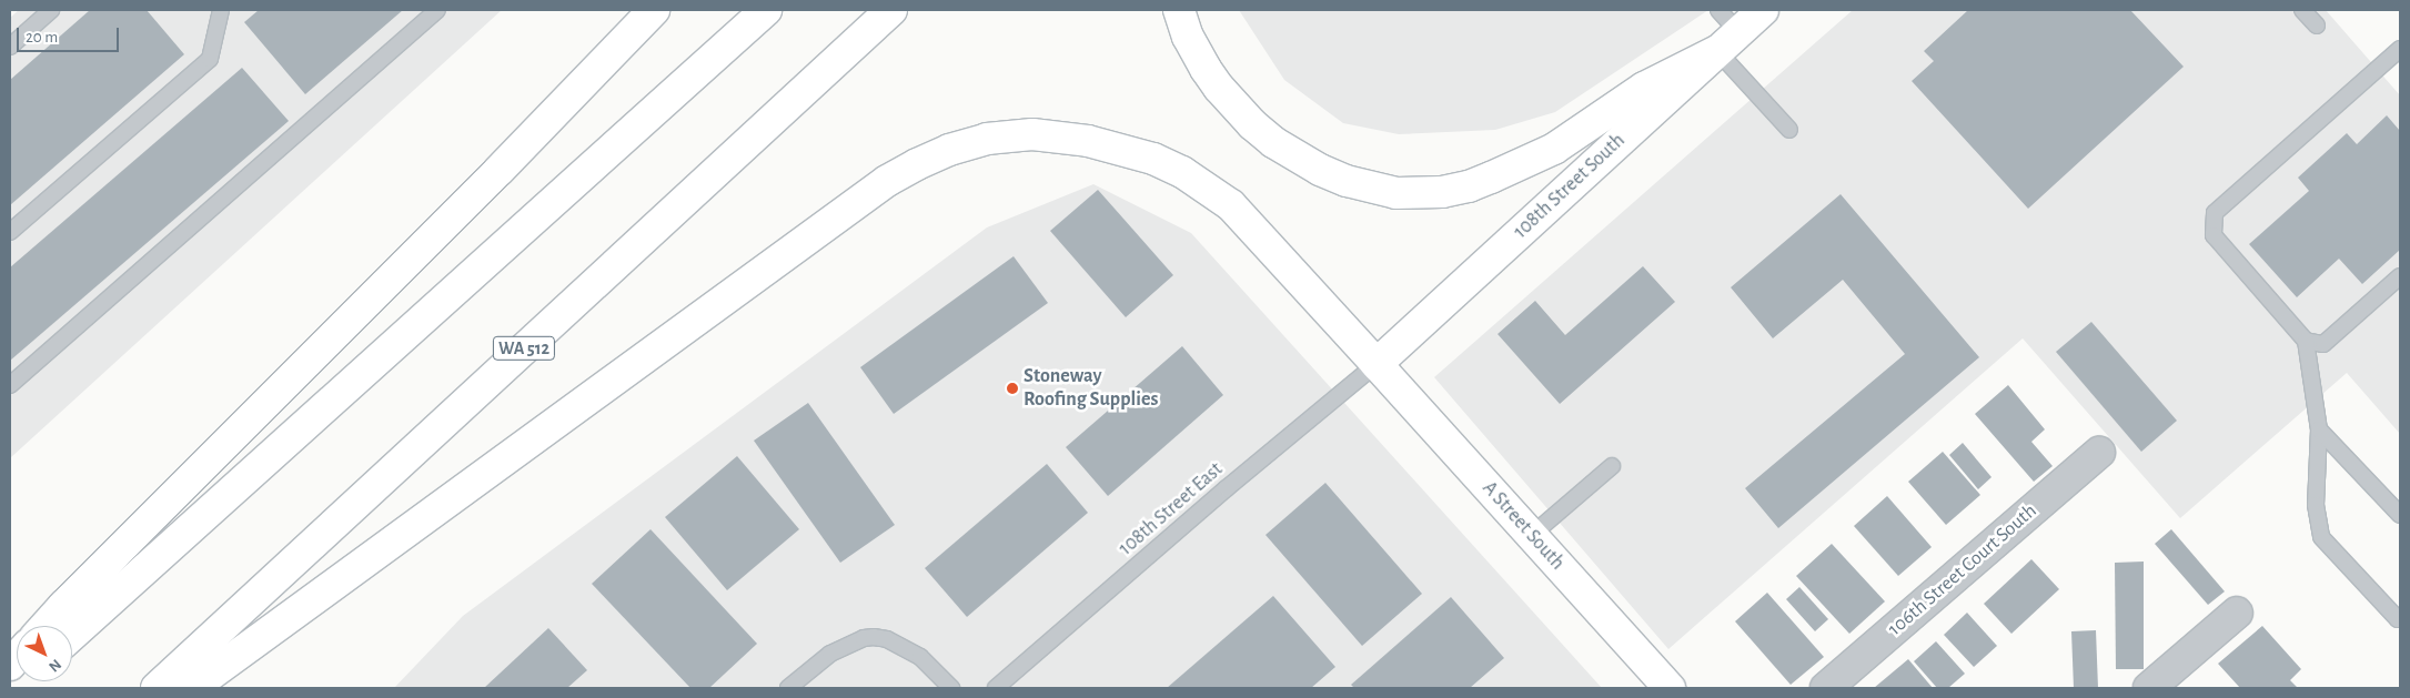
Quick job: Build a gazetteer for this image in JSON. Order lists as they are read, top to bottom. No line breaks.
{"streets":{"main road":["108th Street South","WA 512","A Street South"],"street":["106th Street Court South"],"lane":["108th Street East"]},"crossings":[["108th Street South","108th Street East"],["108th Street South","A Street South"],["108th Street East","A Street South"]],"places":["Stoneway Roofing Supplies"],"scale_bar":"20 m","north":"bottom right"}
